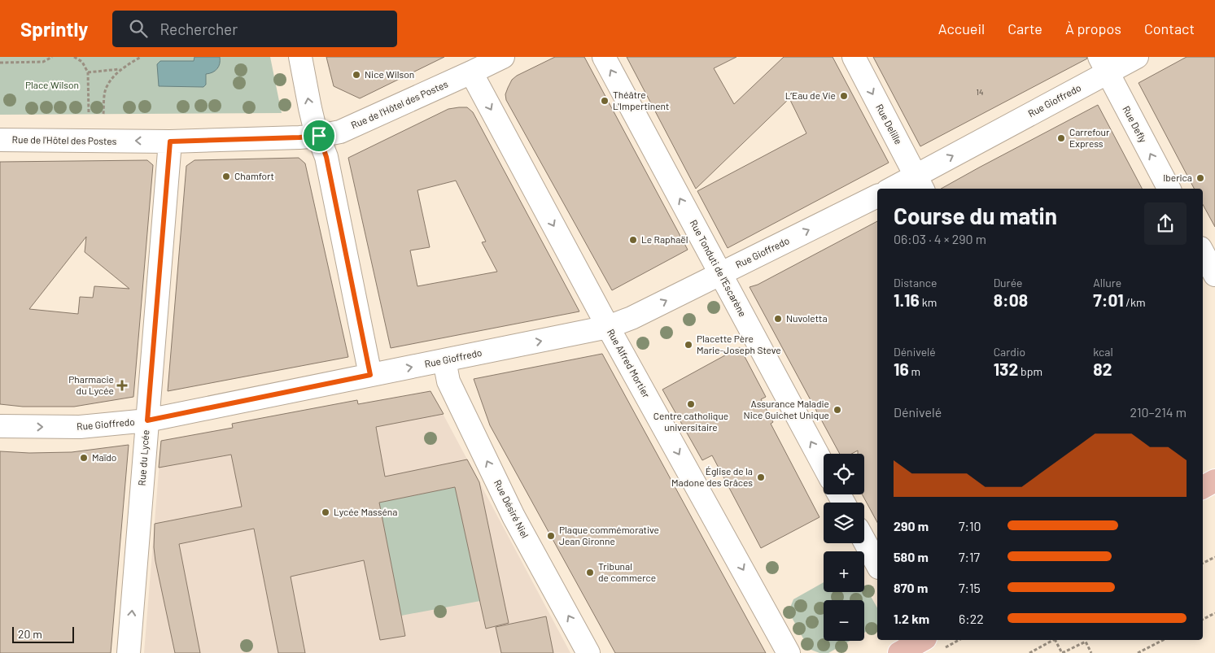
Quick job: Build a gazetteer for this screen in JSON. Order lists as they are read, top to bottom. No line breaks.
{"streets":{"street":["Rue Gioffredo","Rue de l'Hôtel des Postes","Rue Delille","Rue Defly","Rue Tonduti de l'Escarène","Rue Alfred Mortier","Rue du Lycée","Rue Désiré Niel"]},"crossings":[["Rue Gioffredo","Rue Delille"],["Rue Gioffredo","Rue Defly"],["Rue Gioffredo","Rue Tonduti de l'Escarène"],["Rue Gioffredo","Rue Alfred Mortier"],["Rue Gioffredo","Rue du Lycée"],["Rue Gioffredo","Rue Désiré Niel"],["Rue de l'Hôtel des Postes","Rue Alfred Mortier"],["Rue de l'Hôtel des Postes","Rue du Lycée"]],"one_way":["Rue Gioffredo","Rue Delille","Rue Defly","Rue Tonduti de l'Escarène","Rue Alfred Mortier","Rue du Lycée","Rue Désiré Niel"],"parks":["Place Wilson"],"places":{"other":["Nice Wilson","L’Eau de Vie","Théâtre L'Impertinent","Carrefour Express","Chamfort","Iberica","Le Raphaël","Nuvoletta","Placette Père Marie-Joseph Steve","Centre catholique universitaire","Assurance Maladie Nice Guichet Unique","Maïdo","Église de la Madone des Grâces","Lycée Masséna","Plaque commémorative Jean Gironne","Tribunal de commerce"],"health":["Pharmacie du Lycée"]},"house_numbers":["14"],"scale_bar":"20 m","page":{"header":"Sprintly","search":"Rechercher","nav":["Accueil","Carte","À propos","Contact"],"heading":["Course du matin","06:03 · 4 × 290 m"],"stats":[["Distance","1.16 km"],["Durée","8:08"],["Allure","7:01 /km"],["Dénivelé","16 m"],["Cardio","132 bpm"],["kcal","82"]],"chart":["Dénivelé","210–214 m"],"map_buttons":["+","−"],"list":[{"name":"290 m","note":"7:10"},{"name":"580 m","note":"7:17"},{"name":"870 m","note":"7:15"},{"name":"1.2 km","note":"6:22"}],"scale":"20 m"}}
